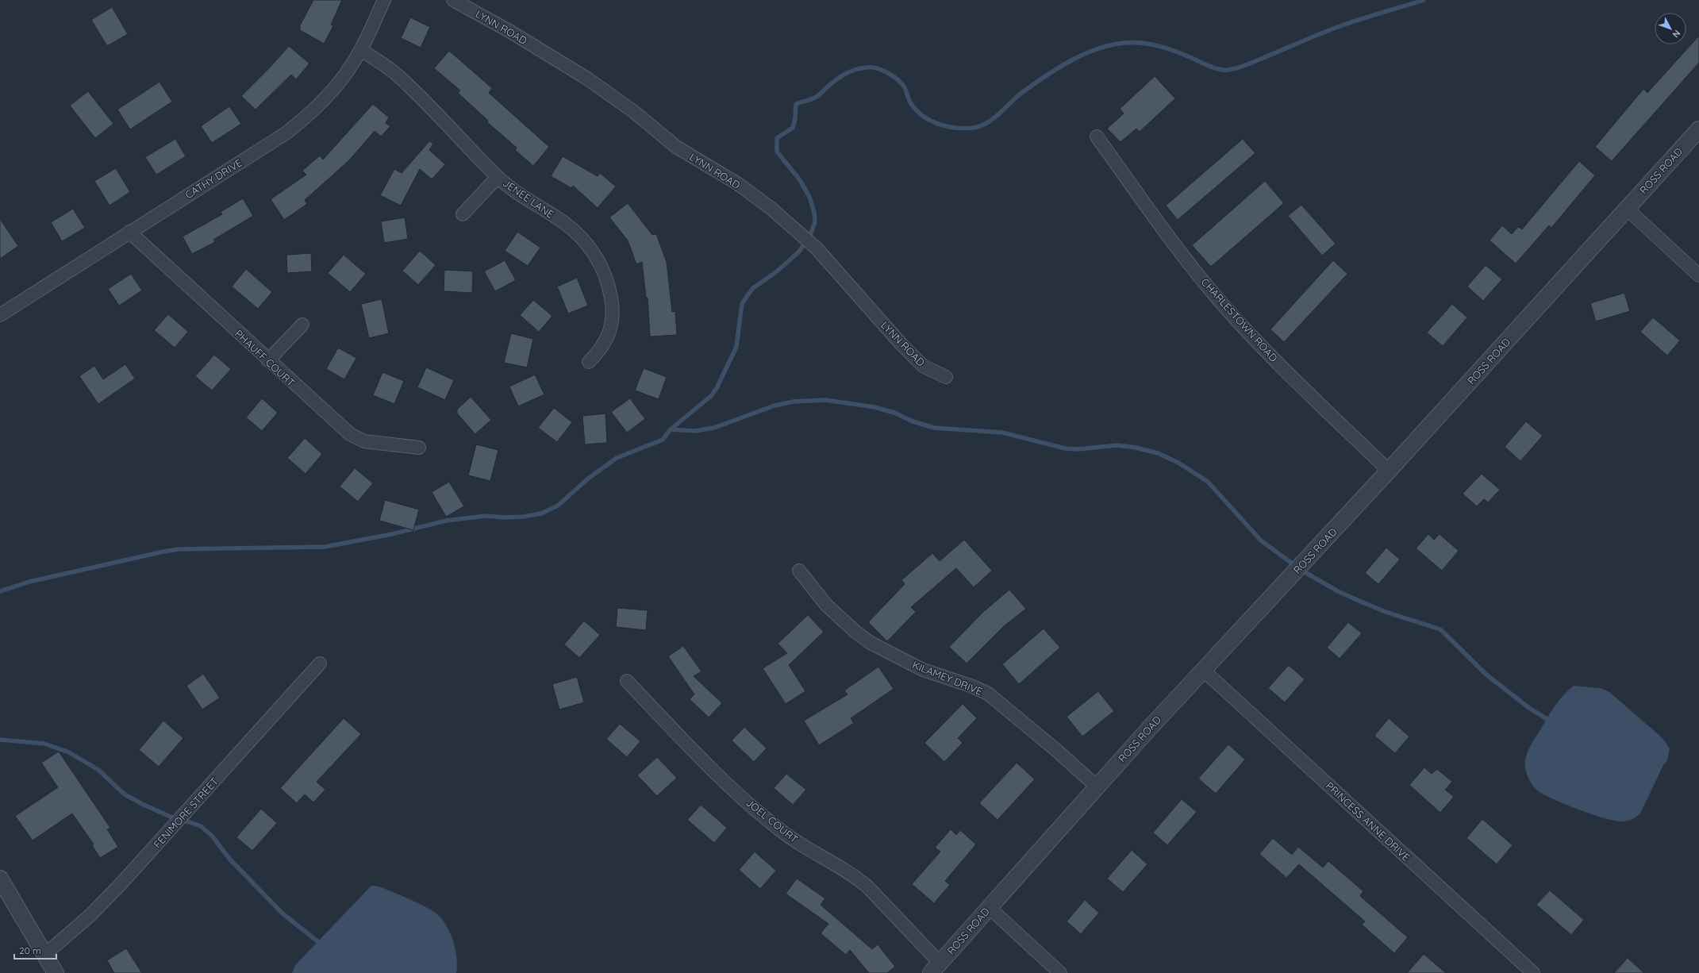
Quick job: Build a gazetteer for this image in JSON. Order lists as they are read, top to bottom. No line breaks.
{"streets":{"street":["LYNN ROAD","ROSS ROAD","CATHY DRIVE","JENEE LANE","CHARLESTOWN ROAD","PHAUFF COURT","KILAMEY DRIVE","FENIMORE STREET","JOEL COURT","PRINCESS ANNE DRIVE"]},"crossings":[["ROSS ROAD","CHARLESTOWN ROAD"],["ROSS ROAD","KILAMEY DRIVE"],["ROSS ROAD","JOEL COURT"],["ROSS ROAD","PRINCESS ANNE DRIVE"],["CATHY DRIVE","JENEE LANE"],["CATHY DRIVE","PHAUFF COURT"]],"scale_bar":"20 m","north":"bottom right"}
